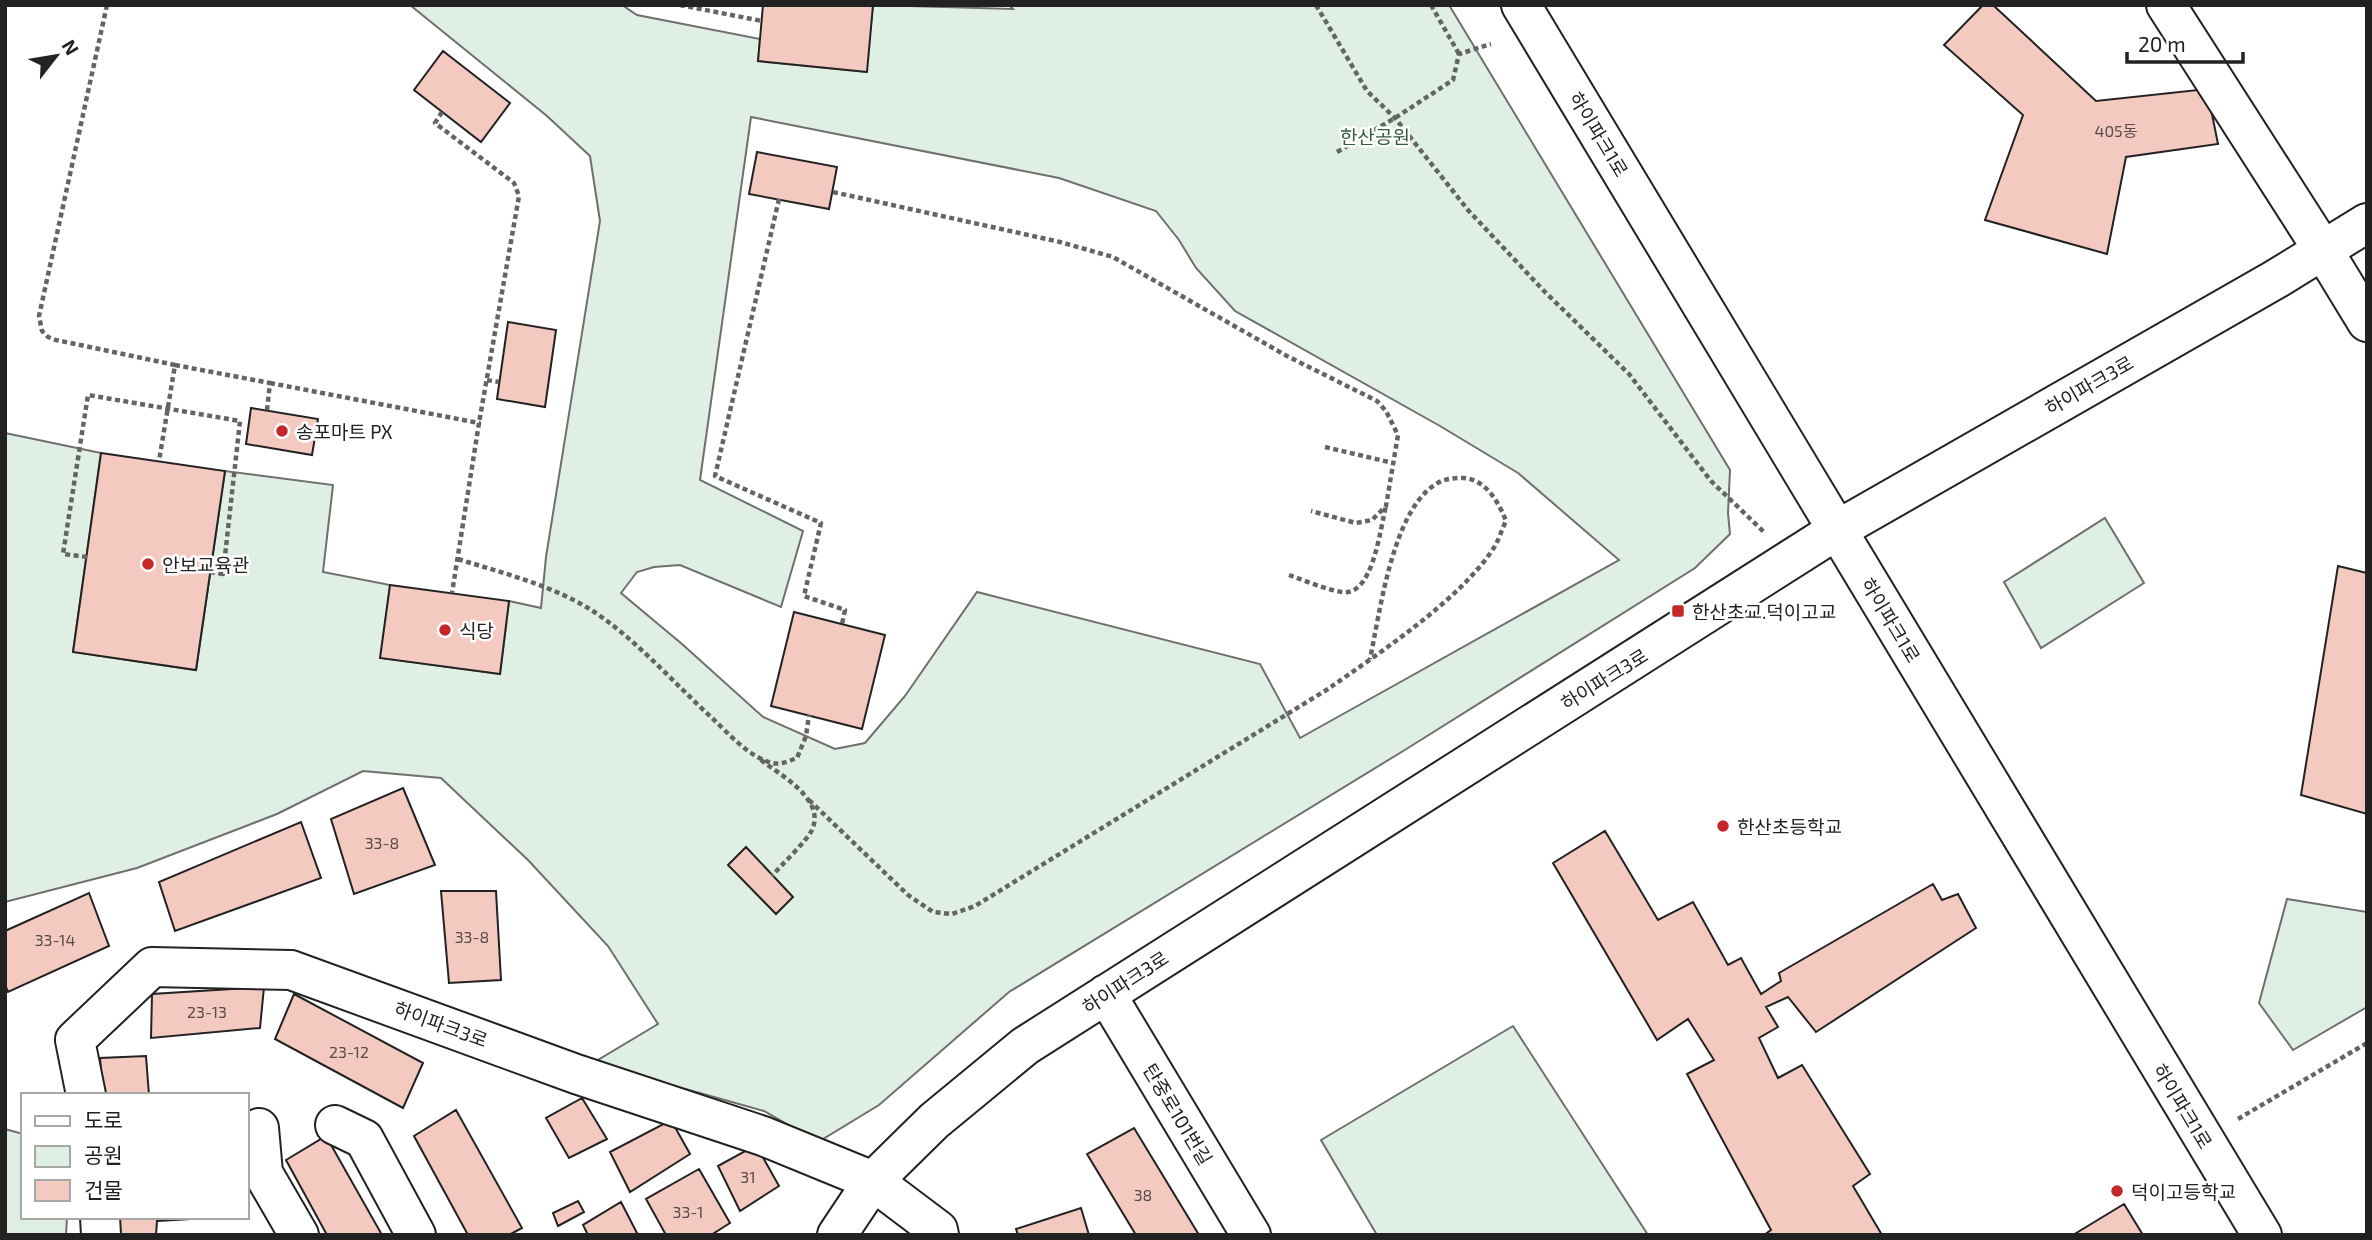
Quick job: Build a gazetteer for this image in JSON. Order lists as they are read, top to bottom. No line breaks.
{"streets":{"street":["하이파크1로","하이파크3로","탄중로101번길"]},"crossings":[["하이파크1로","하이파크3로"],["하이파크3로","탄중로101번길"]],"parks":["한산공원"],"places":{"other":["송포마트 PX","안보교육관","식당","한산초등학교","덕이고등학교"],"transit":["한산초교.덕이고교"]},"house_numbers":["405동","33-8","33-8","33-14","23-13","23-12","31","38","33-1"],"legend":["도로","공원","건물"],"scale_bar":"20 m","north":"top right"}
